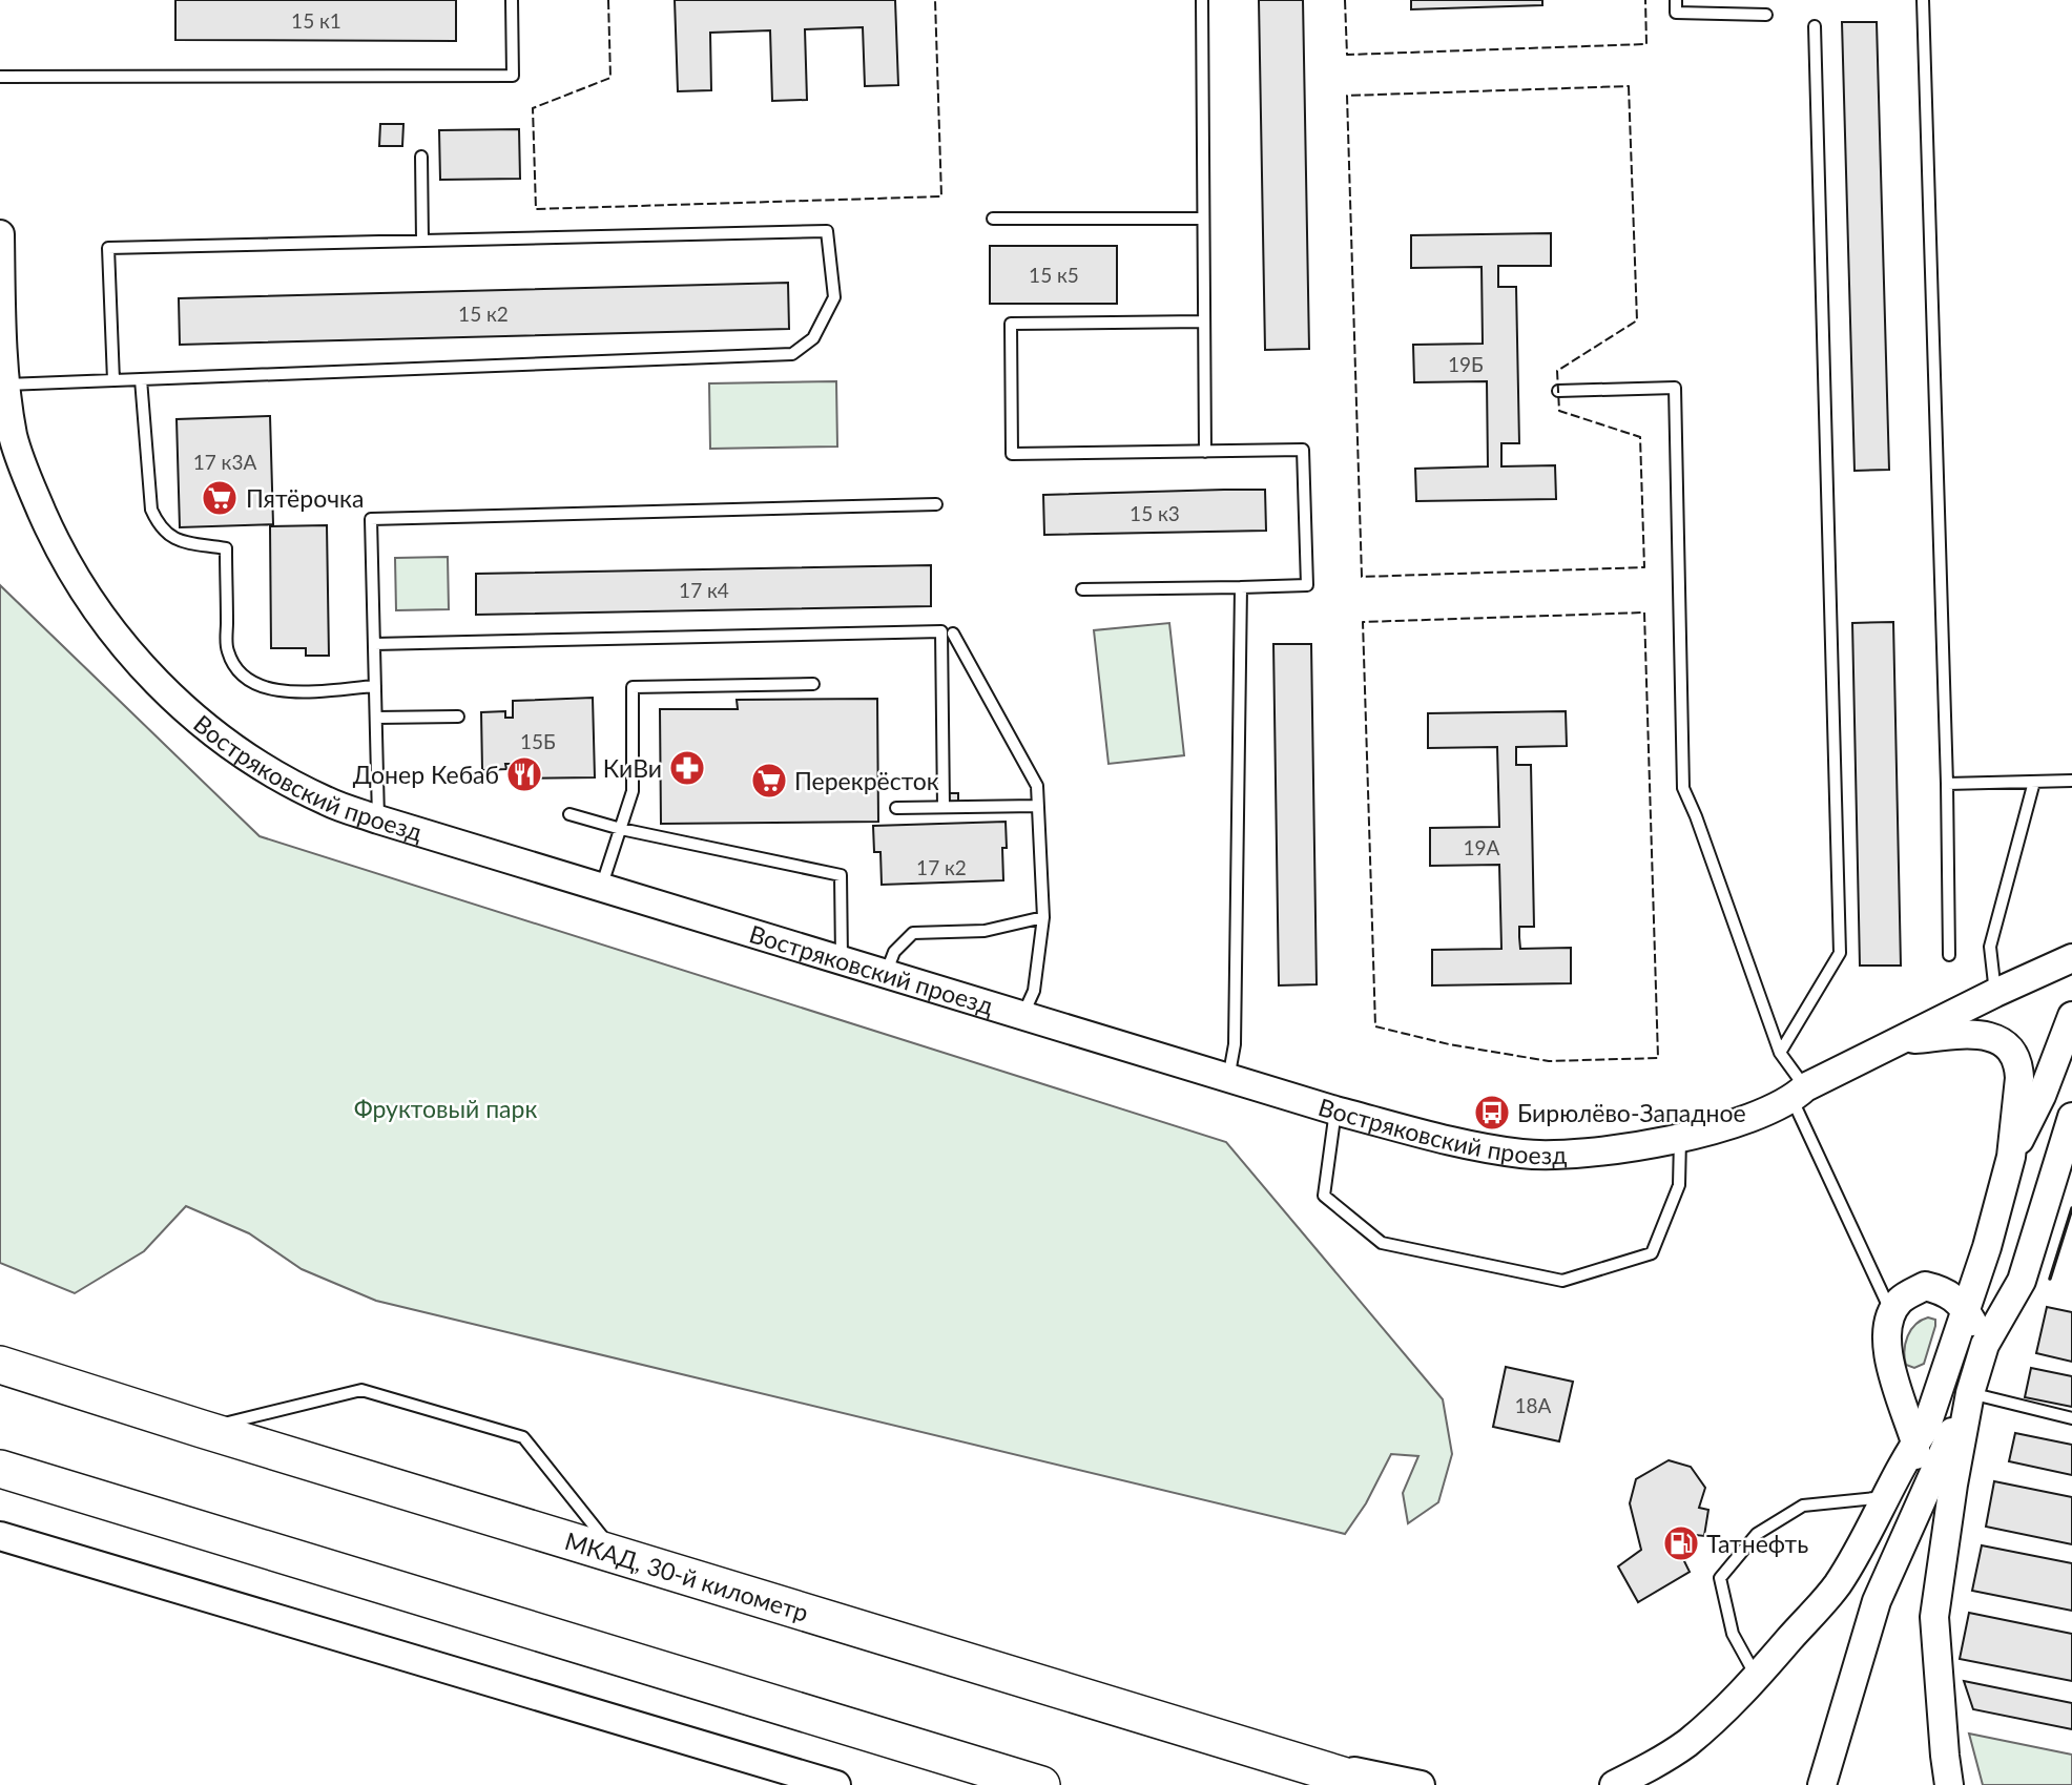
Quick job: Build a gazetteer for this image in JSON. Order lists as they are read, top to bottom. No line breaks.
{"streets":{"highway":["МКАД, 30-й километр"],"street":["Востряковский проезд"]},"parks":["Фруктовый парк"],"places":{"supermarket":["Пятёрочка","Перекрёсток"],"pharmacy":["КиВи"],"restaurant":["Донер Кебаб"],"bus stop":["Бирюлёво-Западное"],"fuel station":["Татнефть"]},"house_numbers":["15 к1","15 к5","15 к2","19Б","17 к3А","15 к3","17 к4","15Б","19А","17 к2","18А"]}
